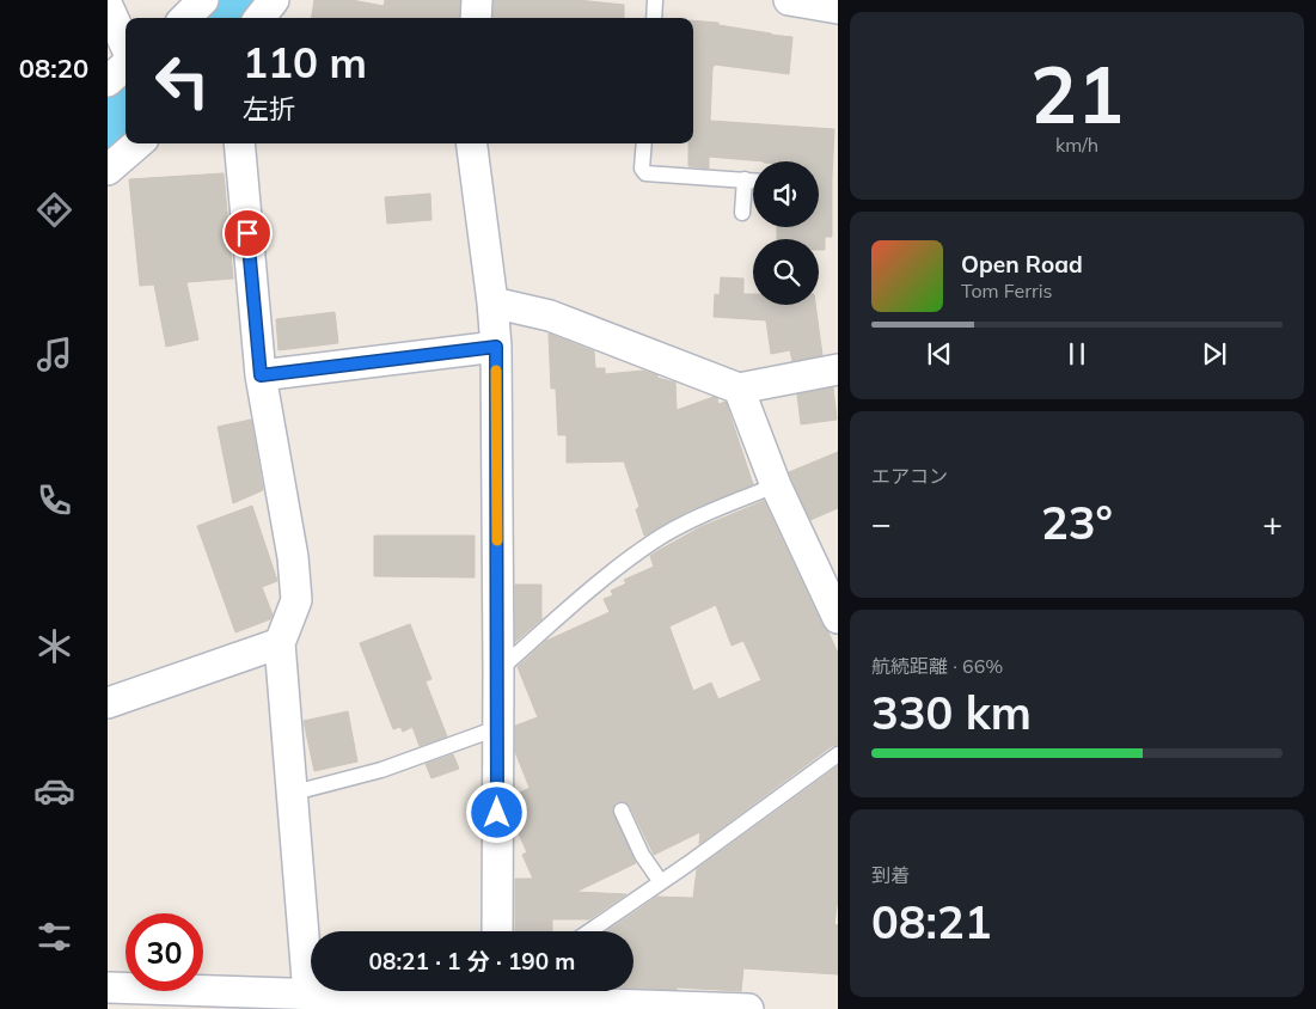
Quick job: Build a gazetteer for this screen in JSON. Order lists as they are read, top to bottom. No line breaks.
{"page":{"tabs":"08:20","tile":[["21","km/h"],"エアコン",["航続距離 · 66%","330 km"],["到着","08:21"]],"turn":["110 m","左折"],"song":["Open Road","Tom Ferris"],"heat":["−","23°","+"],"limit":"30","trip":"08:21 · 1 分 · 190 m"}}
